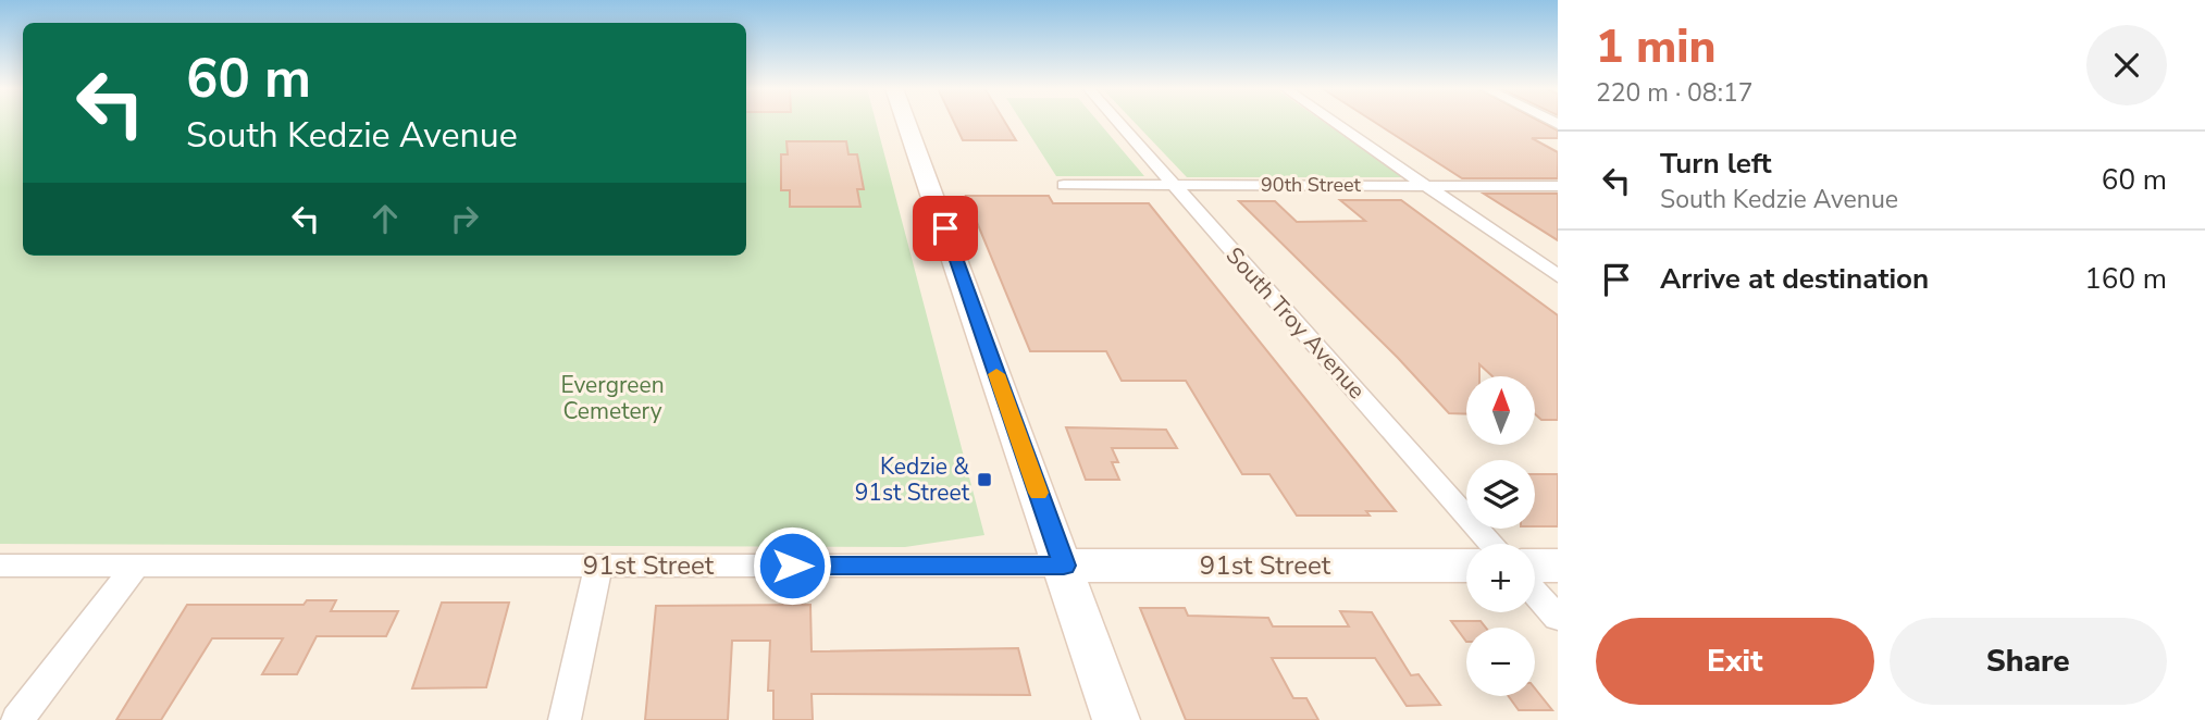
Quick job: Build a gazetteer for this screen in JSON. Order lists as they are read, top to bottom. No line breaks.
{"streets":{"main road":["91st Street"],"street":["90th Street","South Troy Avenue"]},"crossings":[["90th Street","South Troy Avenue"]],"parks":["Evergreen Cemetery"],"places":{"transit":["Kedzie & 91st Street"]},"north":"top","page":{"heading":["1 min","220 m · 08:17"],"turn":["60 m","South Kedzie Avenue"],"list":[{"name":"Turn left","note":"South Kedzie Avenue","value":"60 m"},{"name":"Arrive at destination","value":"160 m"}],"map_buttons":["+","−"],"buttons":["Exit","Share"]}}
